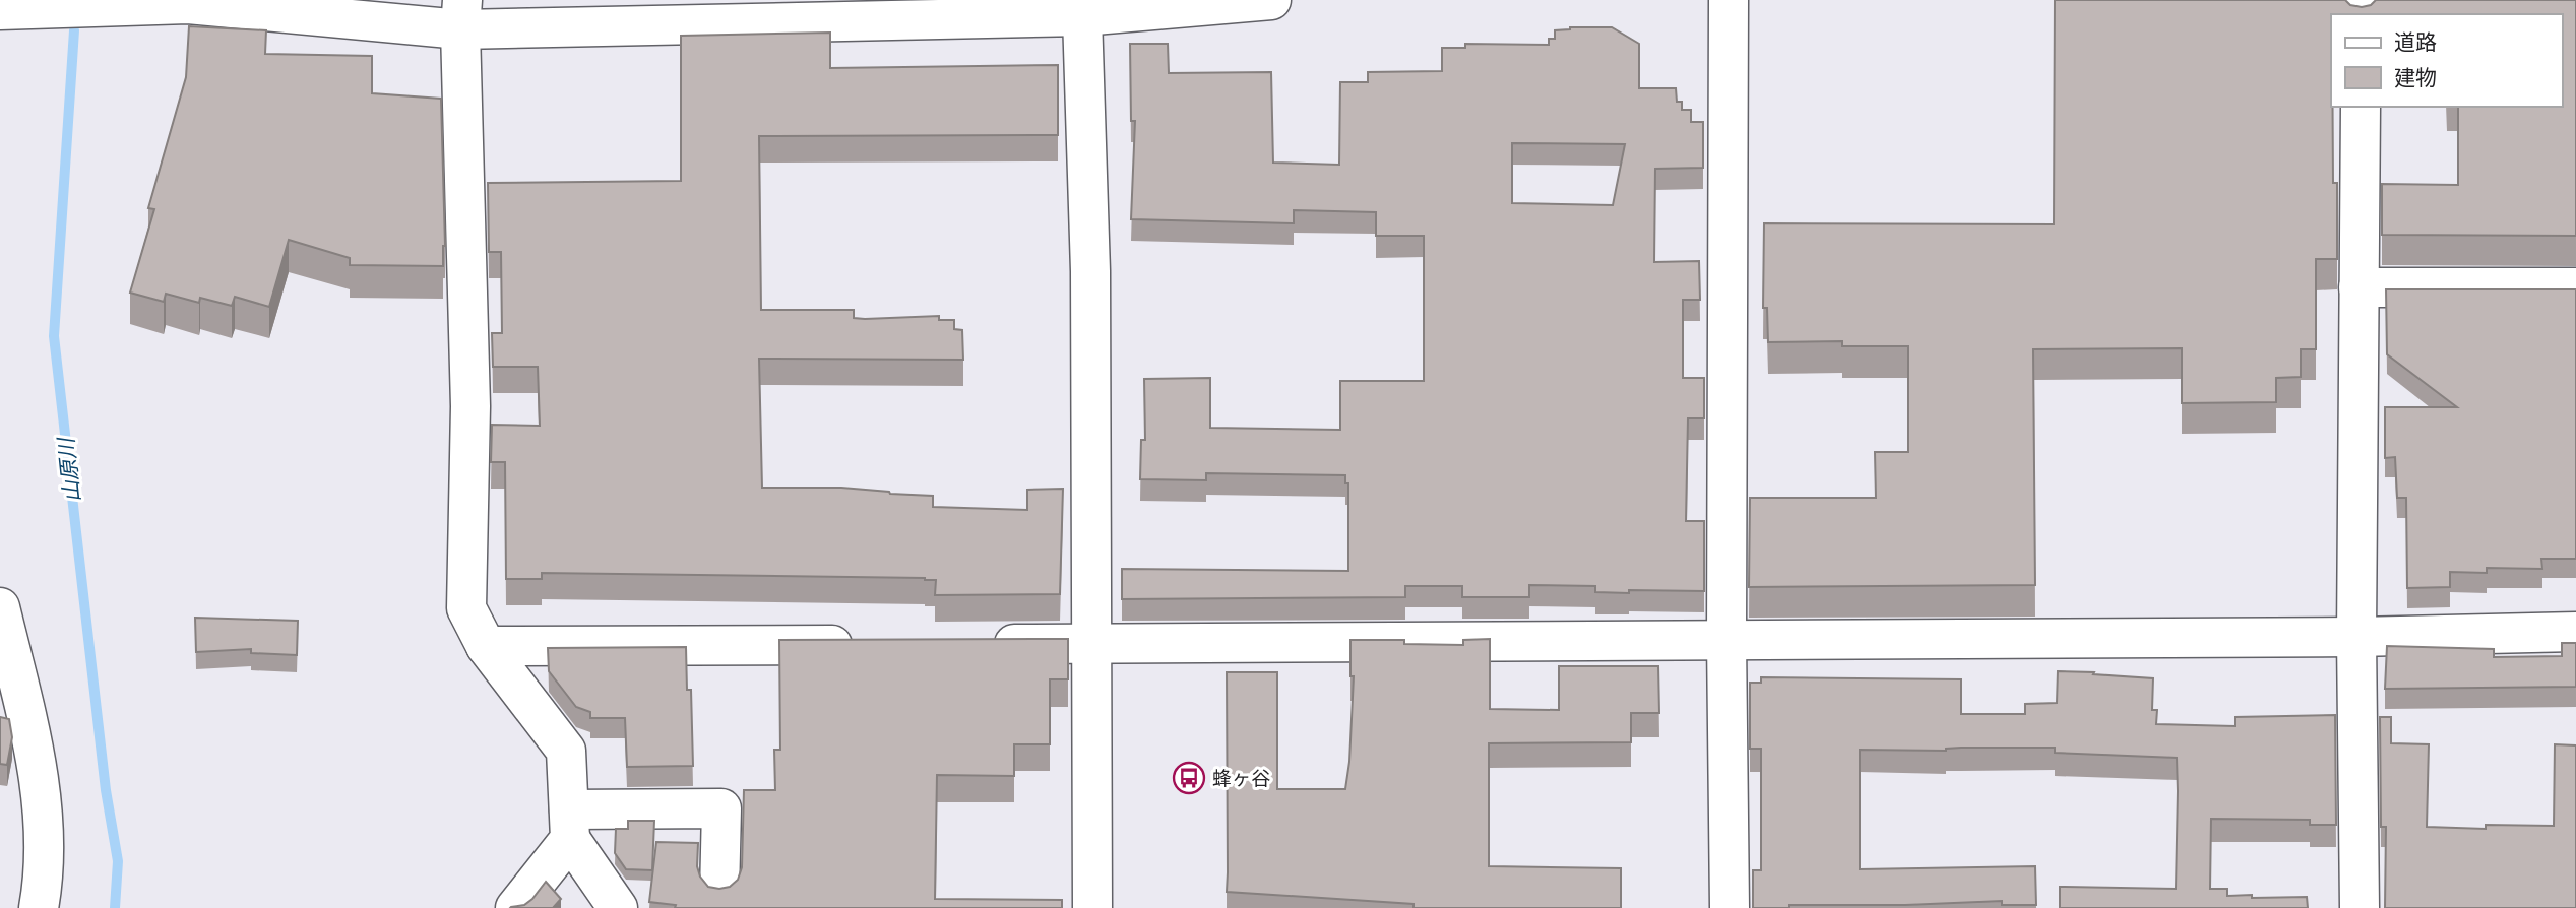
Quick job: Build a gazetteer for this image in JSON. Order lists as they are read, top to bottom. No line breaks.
{"water":["山原川"],"places":{"bus stop":["蜂ヶ谷"]},"legend":["道路","建物"]}
